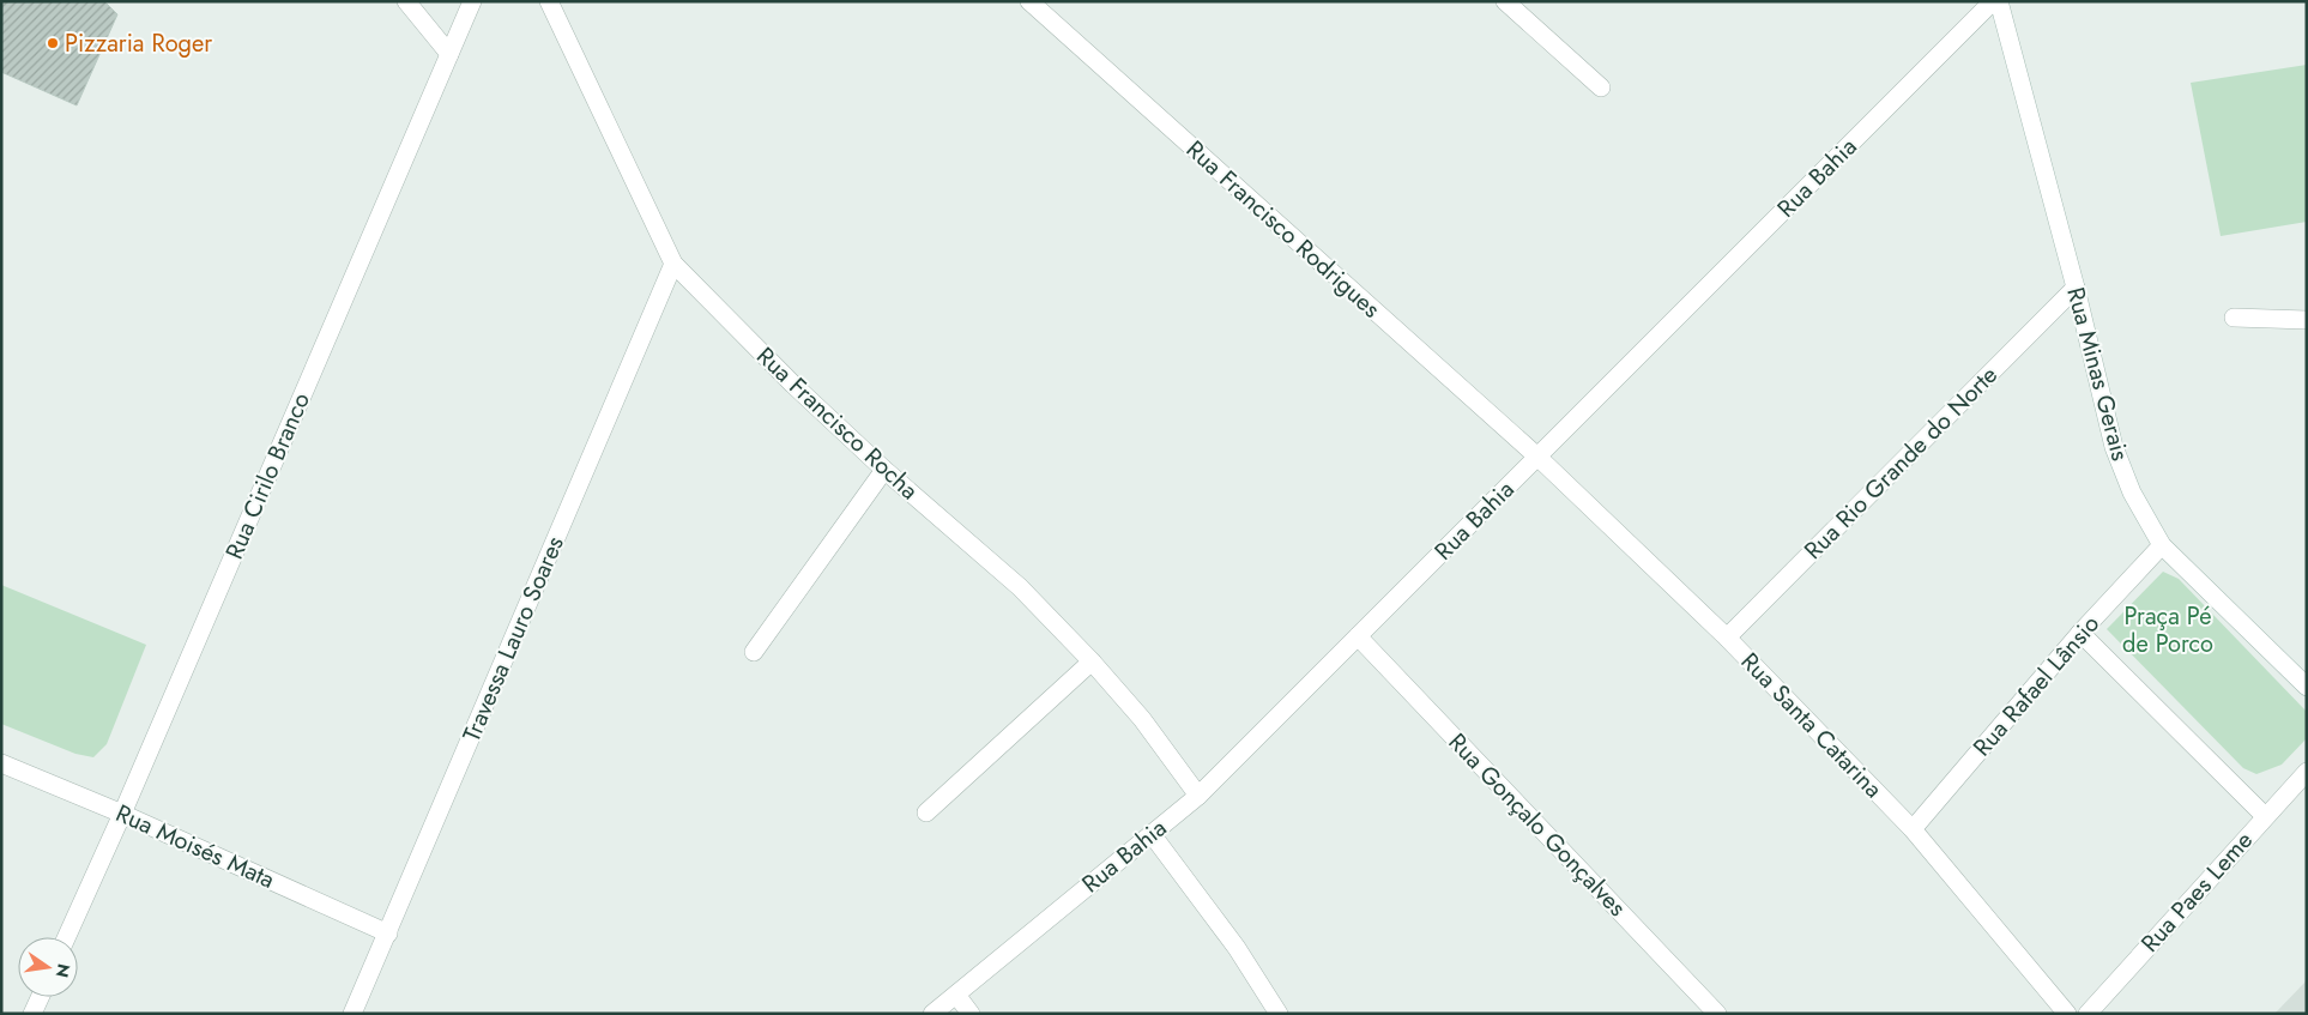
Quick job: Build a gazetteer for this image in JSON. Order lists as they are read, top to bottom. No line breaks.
{"streets":{"street":["Rua Bahia","Rua Francisco Rodrigues","Rua Minas Gerais","Rua Francisco Rocha","Rua Rio Grande do Norte","Rua Cirilo Branco","Travessa Lauro Soares","Rua Rafael Lânsio","Rua Santa Catarina","Rua Gonçalo Gonçalves","Rua Moisés Mata","Rua Paes Leme"]},"crossings":[["Rua Bahia","Rua Francisco Rodrigues"],["Rua Bahia","Rua Francisco Rocha"],["Rua Bahia","Rua Santa Catarina"],["Rua Bahia","Rua Gonçalo Gonçalves"],["Rua Francisco Rodrigues","Rua Santa Catarina"],["Rua Minas Gerais","Rua Rio Grande do Norte"],["Rua Minas Gerais","Rua Rafael Lânsio"],["Rua Francisco Rocha","Travessa Lauro Soares"],["Rua Rio Grande do Norte","Rua Santa Catarina"],["Rua Cirilo Branco","Rua Moisés Mata"],["Travessa Lauro Soares","Rua Moisés Mata"],["Rua Rafael Lânsio","Rua Santa Catarina"]],"parks":["Praça Pé de Porco"],"places":["Pizzaria Roger"],"north":"right"}
